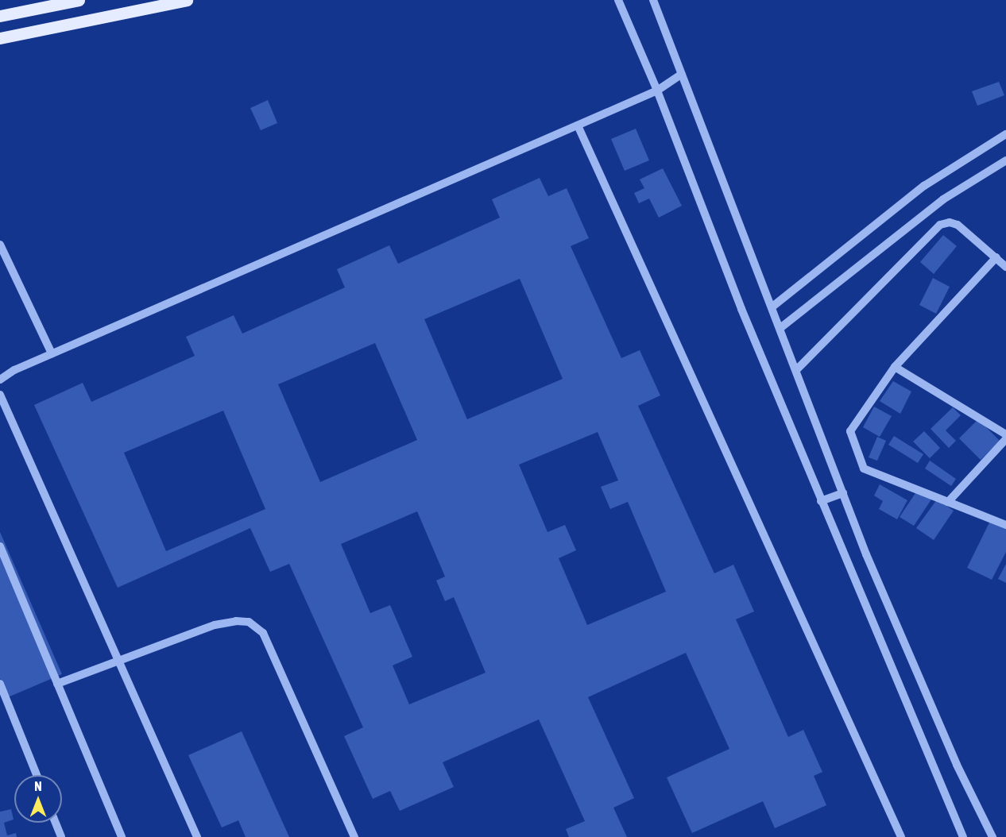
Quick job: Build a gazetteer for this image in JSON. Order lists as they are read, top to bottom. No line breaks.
{"north":"top"}
